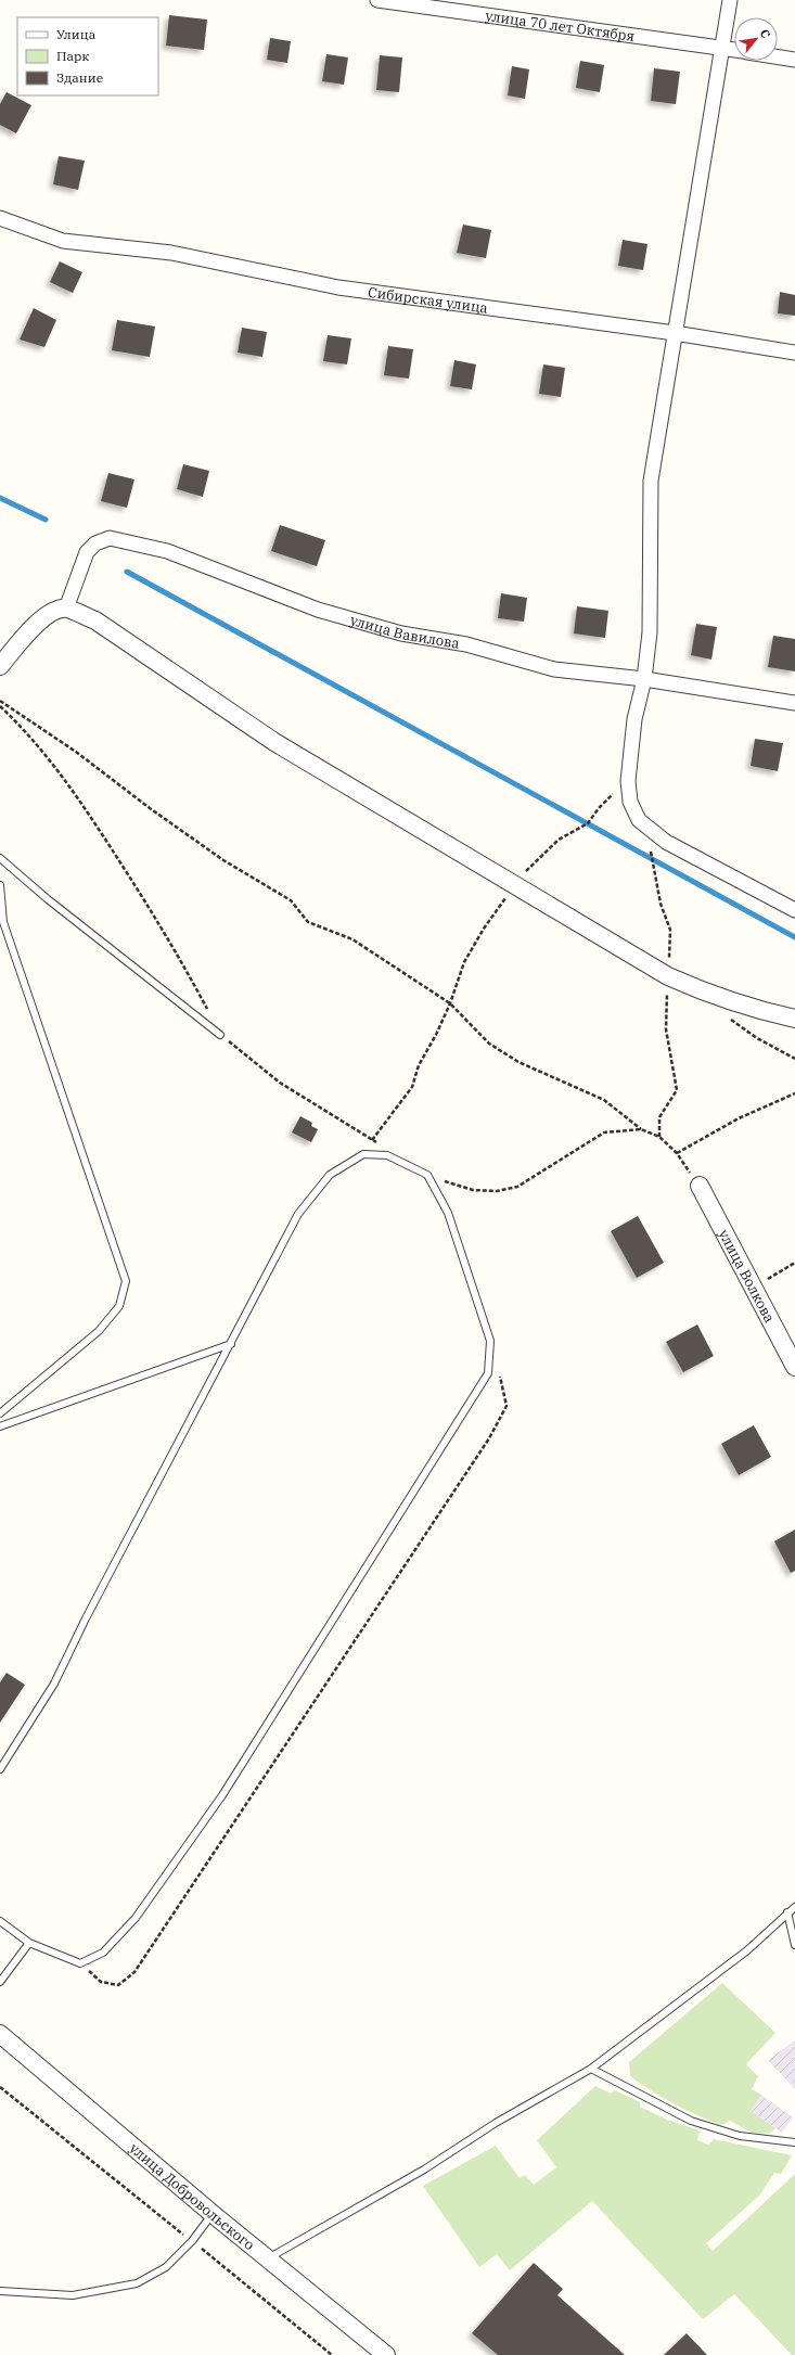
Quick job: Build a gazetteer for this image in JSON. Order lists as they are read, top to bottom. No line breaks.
{"streets":{"street":["улица 70 лет Октября","Сибирская улица","улица Вавилова","улица Волкова","улица Добровольского"]},"legend":["Улица","Парк","Здание"],"north":"top right"}
